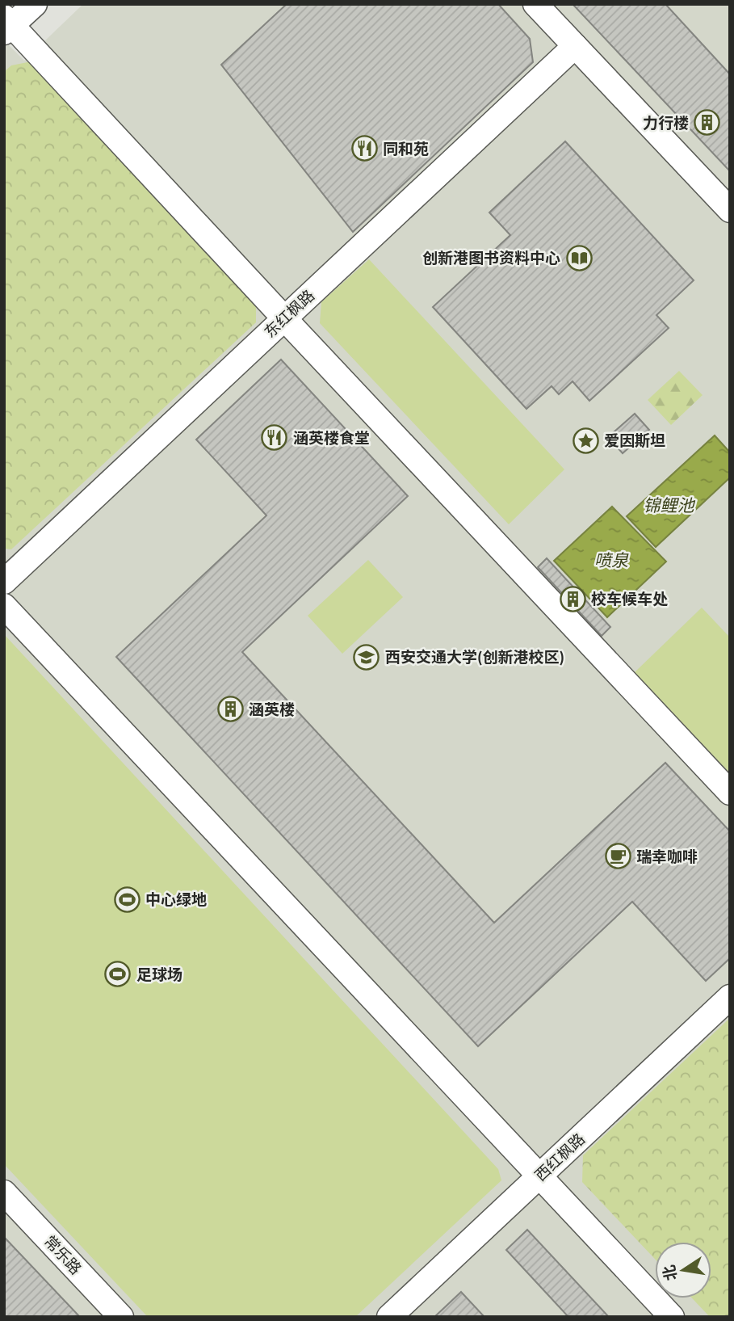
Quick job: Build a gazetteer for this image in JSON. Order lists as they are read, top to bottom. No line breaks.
{"streets":{"street":["东红枫路","西红枫路","常乐路"]},"water":["锦鲤池","喷泉"],"places":{"building":["力行楼","校车候车处","涵英楼"],"restaurant":["同和苑","涵英楼食堂"],"library":["创新港图书资料中心"],"place":["爱因斯坦"],"school or university":["西安交通大学(创新港校区)"],"cafe":["瑞幸咖啡"],"sports":["中心绿地","足球场"]},"north":"left"}
